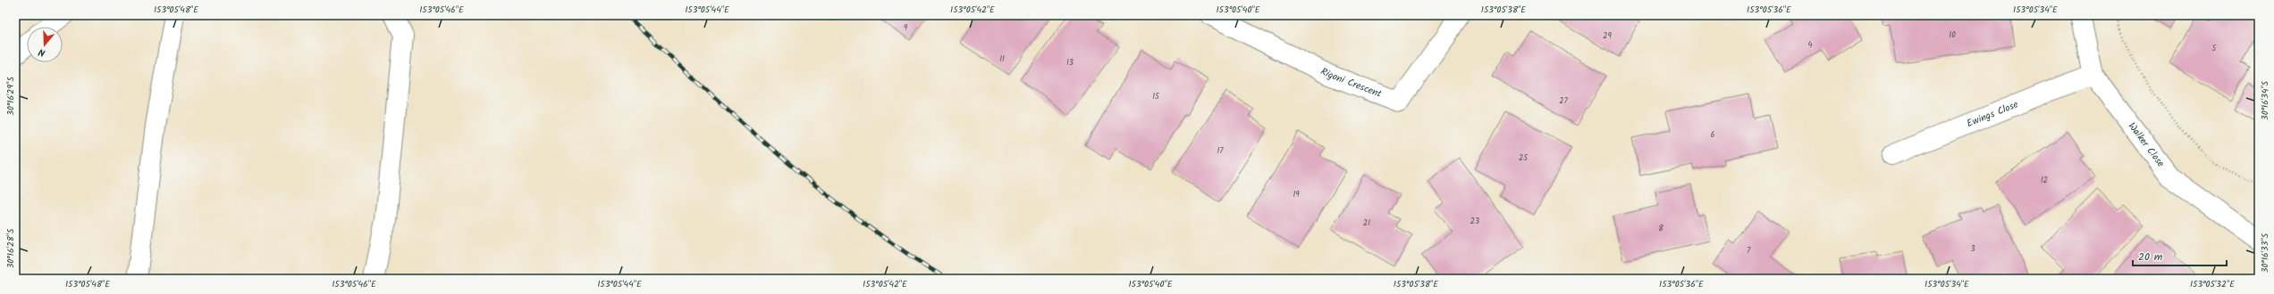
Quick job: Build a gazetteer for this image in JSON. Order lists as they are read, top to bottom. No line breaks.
{"streets":{"street":["Rigoni Crescent","Ewings Close","Walker Close"]},"crossings":[["Ewings Close","Walker Close"]],"house_numbers":["9","10","29","4","5","11","13","15","27","6","17","25","12","19","23","21","8","3","7"],"scale_bar":"20 m","north":"bottom","coordinates":["153°05'48\"E","153°05'46\"E","153°05'44\"E","153°05'42\"E","153°05'40\"E","153°05'38\"E","153°05'36\"E","153°05'34\"E","30°16'29\"S","30°16'34\"S","30°16'28\"S","30°16'33\"S","153°05'32\"E"]}
